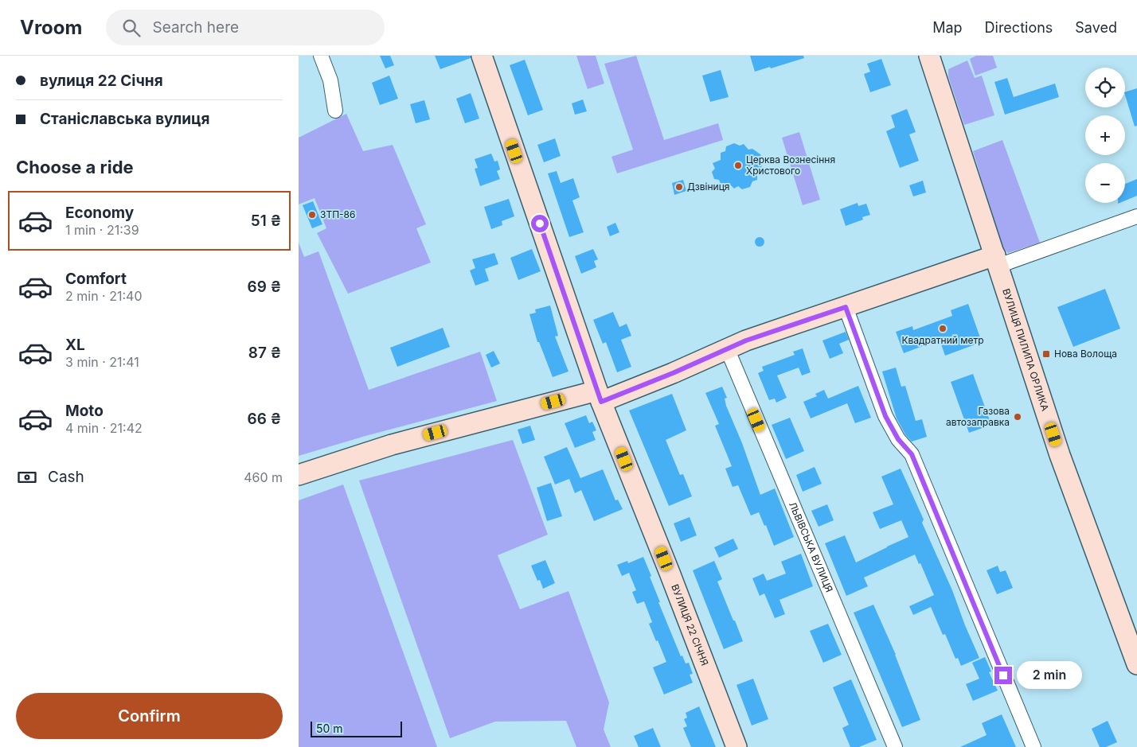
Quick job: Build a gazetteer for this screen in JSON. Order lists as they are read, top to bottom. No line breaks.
{"streets":{"street":["ВУЛИЦЯ ПИЛИПА ОРЛИКА","ЛЬВІВСЬКА ВУЛИЦЯ","ВУЛИЦЯ 22 СІЧНЯ"]},"places":{"other":["Церква Вознесіння Христового","Дзвіниця","ЗТП-86","Квадратний метр","Газова автозаправка"],"transit":["Нова Волоща"]},"scale_bar":"50 m","page":{"header":"Vroom","search":"Search here","nav":["Map","Directions","Saved"],"banner":["вулиця 22 Січня","Станіславська вулиця"],"map_buttons":["+","−"],"heading":"Choose a ride","list":[{"name":"Economy","note":"1 min · 21:39","value":"51 ₴"},{"name":"Comfort","note":"2 min · 21:40","value":"69 ₴"},{"name":"XL","note":"3 min · 21:41","value":"87 ₴"},{"name":"Moto","note":"4 min · 21:42","value":"66 ₴"}],"pay":["Cash","460 m"],"bubble":"2 min","buttons":"Confirm","scale":"50 m"}}
